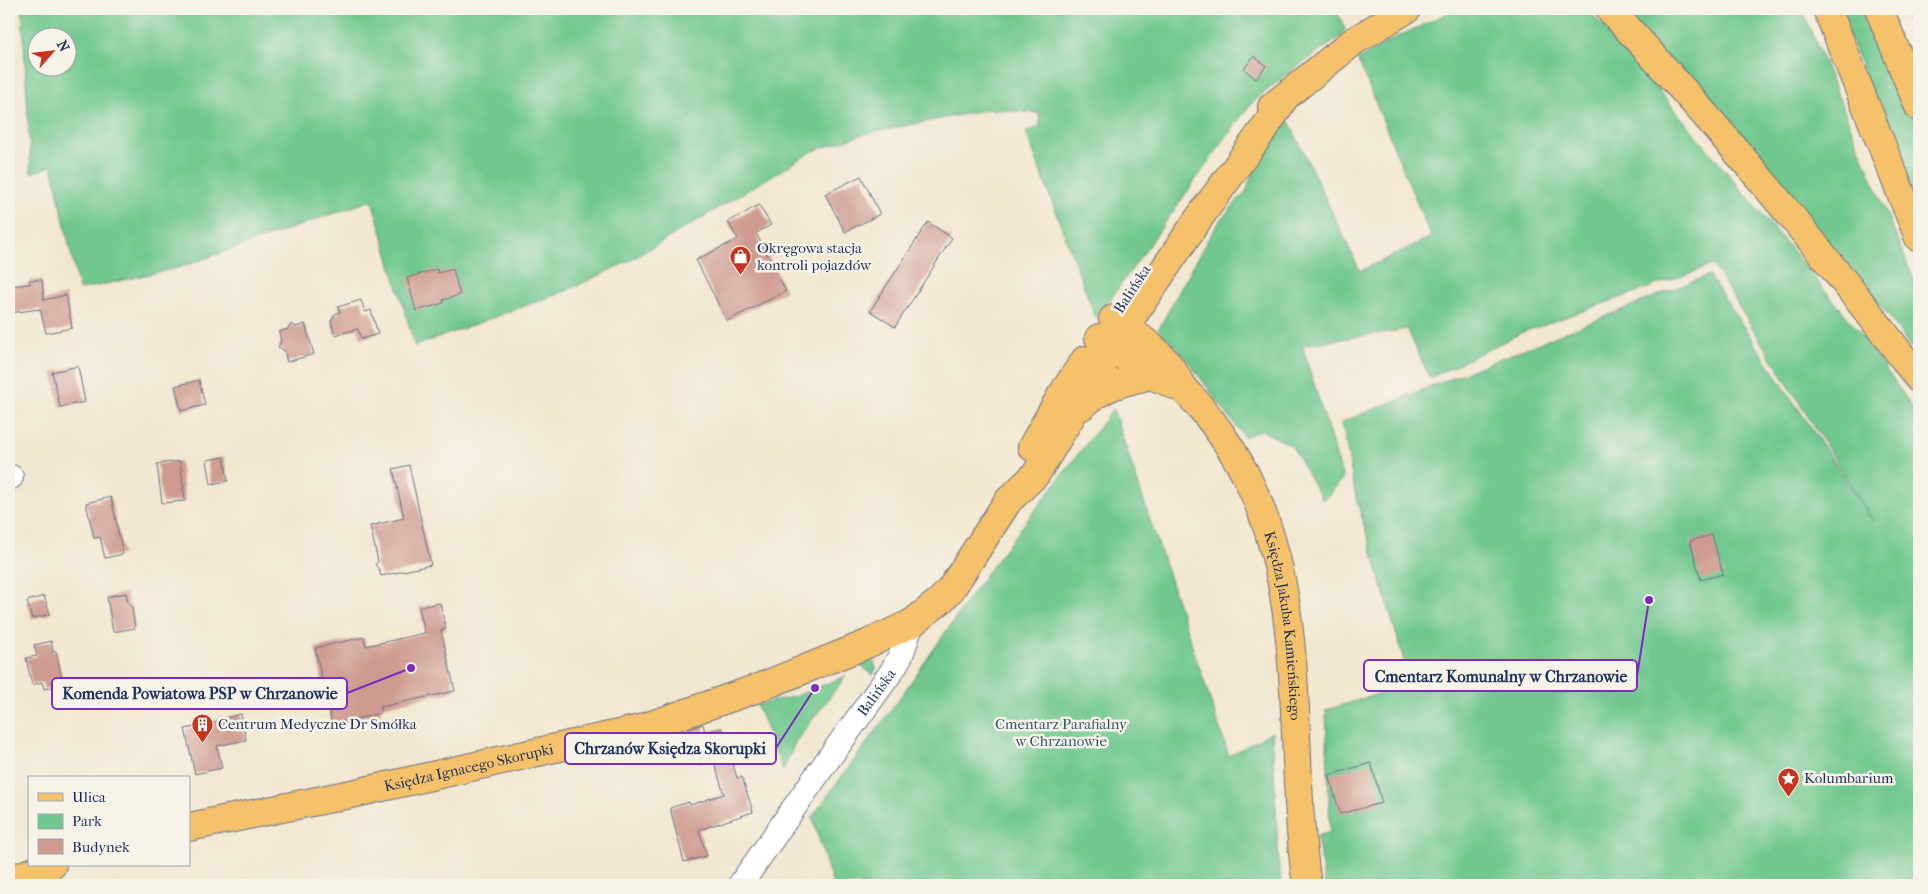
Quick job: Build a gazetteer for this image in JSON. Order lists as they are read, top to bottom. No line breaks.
{"streets":{"main road":["Balińska","Księdza Jakuba Kamieńskiego","Księdza Ignacego Skorupki"]},"crossings":[["Balińska","Księdza Jakuba Kamieńskiego"],["Balińska","Księdza Ignacego Skorupki"]],"parks":["Cmentarz Parafialny w Chrzanowie"],"places":{"shop":["Okręgowa stacja kontroli pojazdów"],"other":["Cmentarz Komunalny w Chrzanowie","Komenda Powiatowa PSP w Chrzanowie","Chrzanów Księdza Skorupki"],"building":["Centrum Medyczne Dr Smółka"],"place":["Kolumbarium"]},"legend":["Ulica","Park","Budynek"],"north":"top right"}
